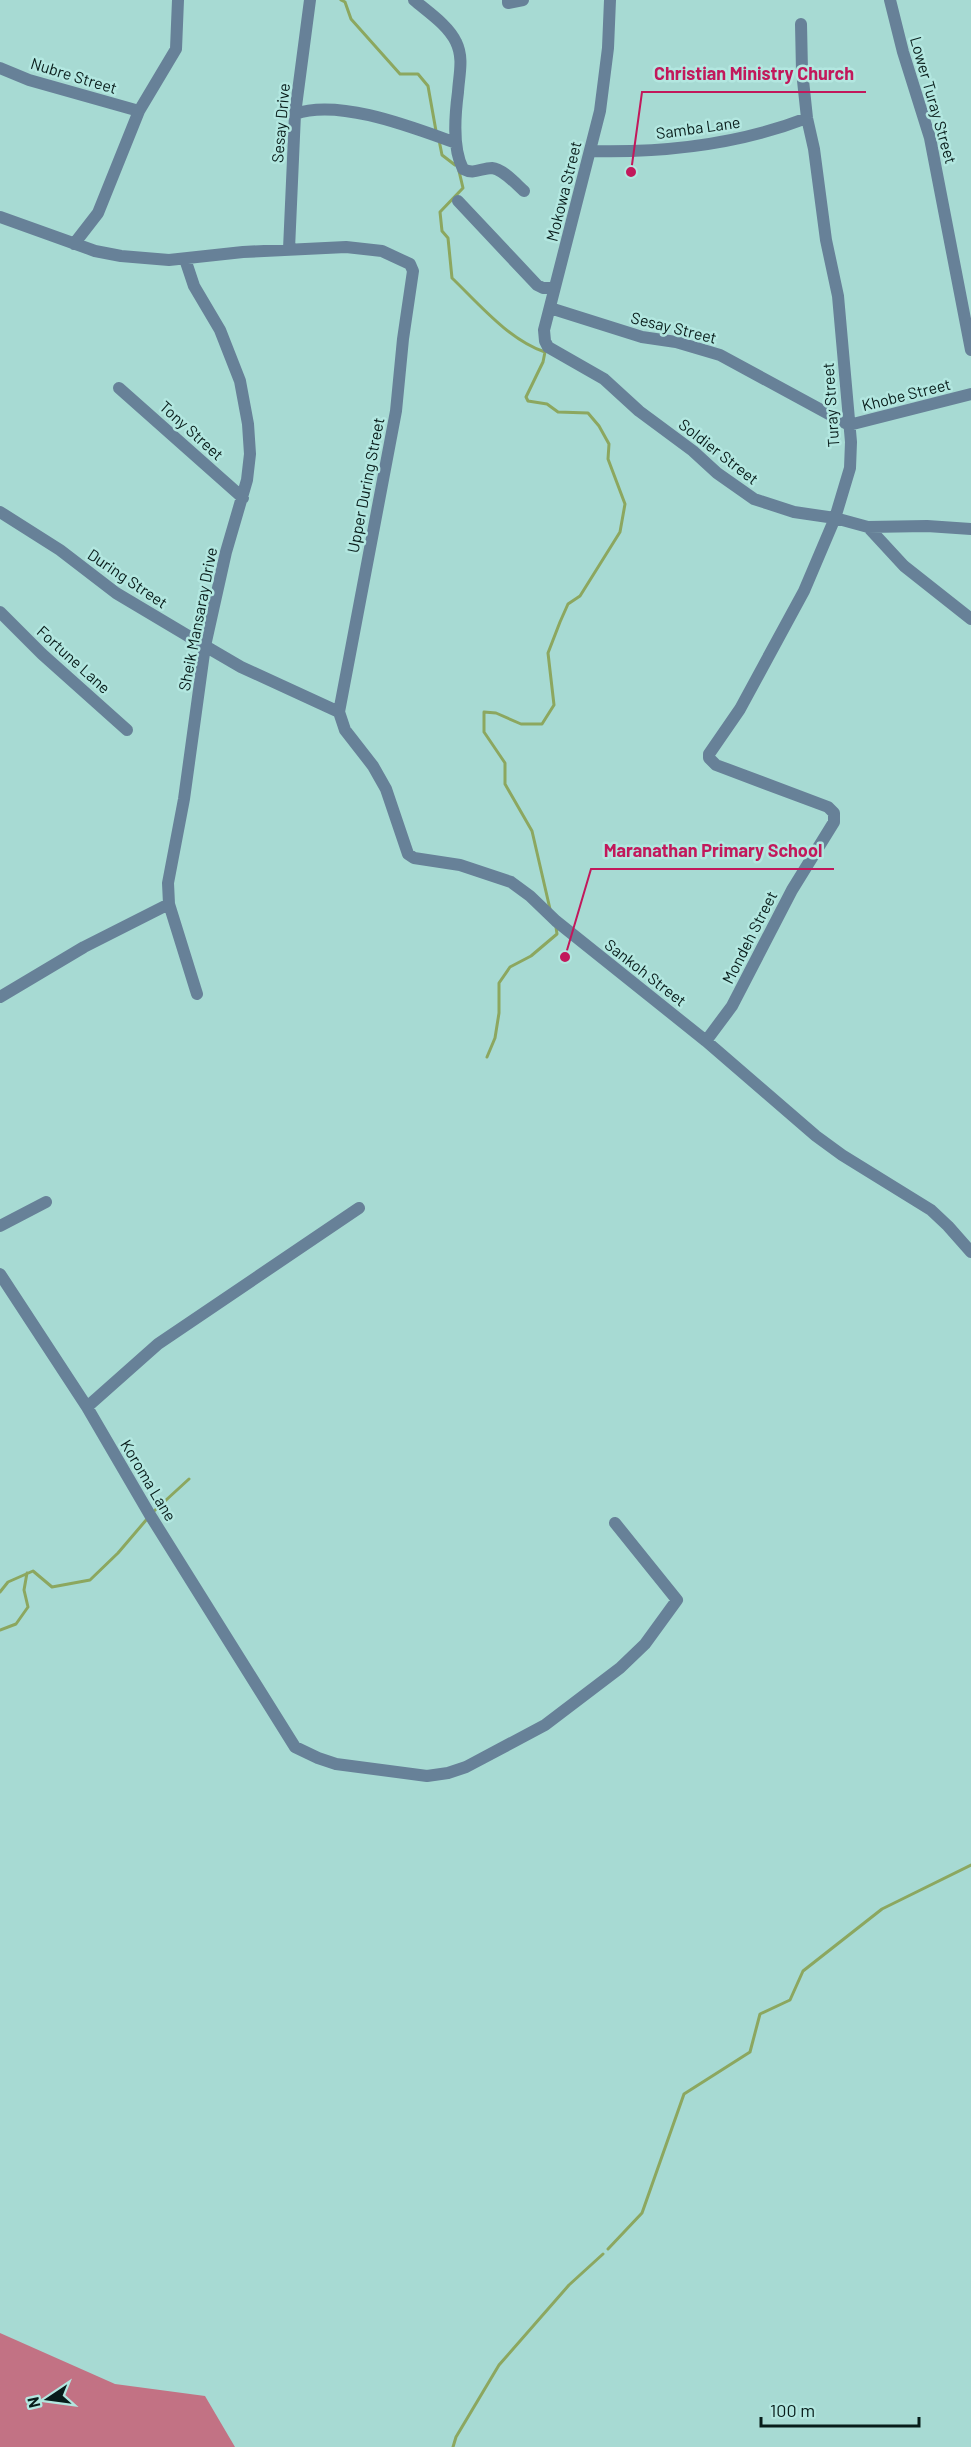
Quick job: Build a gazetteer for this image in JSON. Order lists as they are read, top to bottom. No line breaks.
{"streets":{"street":["Nubre Street","Lower Turay Street","Sesay Drive","Samba Lane","Mokowa Street","Sesay Street","Khobe Street","Turay Street","Tony Street","Soldier Street","Upper During Street","During Street","Sheik Mansaray Drive","Fortune Lane","Mondeh Street","Sankoh Street","Koroma Lane"]},"crossings":[["Sesay Drive","Upper During Street"],["Samba Lane","Mokowa Street"],["Samba Lane","Turay Street"],["Mokowa Street","Sesay Street"],["Mokowa Street","Soldier Street"],["Sesay Street","Khobe Street"],["Sesay Street","Turay Street"],["Khobe Street","Turay Street"],["Turay Street","Soldier Street"],["Turay Street","Mondeh Street"],["Tony Street","Sheik Mansaray Drive"],["Upper During Street","During Street"],["Upper During Street","Sankoh Street"],["During Street","Sheik Mansaray Drive"],["During Street","Sankoh Street"],["Mondeh Street","Sankoh Street"]],"places":["Christian Ministry Church","Maranathan Primary School"],"scale_bar":"100 m","north":"left"}
